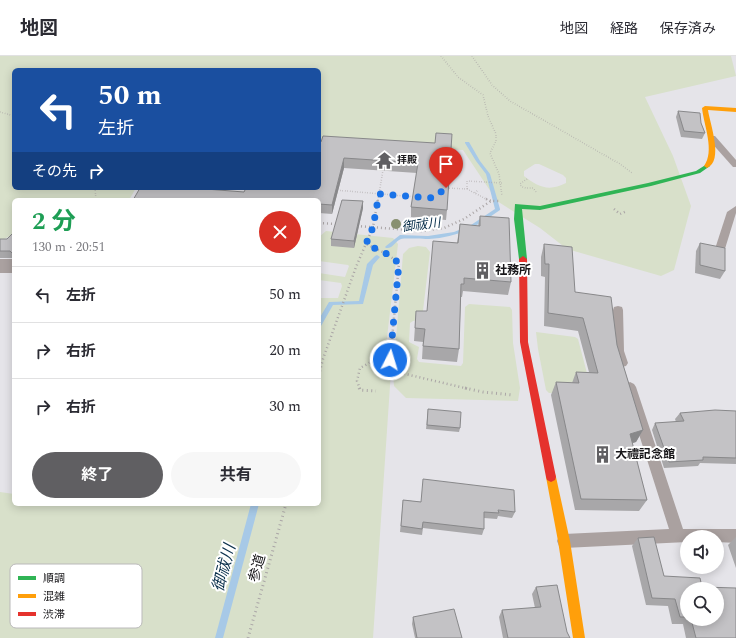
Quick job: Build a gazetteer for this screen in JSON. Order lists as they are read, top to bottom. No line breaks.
{"streets":{"path":["参道"]},"water":["御祓川"],"places":{"temple":["拝殿"],"building":["社務所","大禮記念館"]},"legend":["順調","混雑","渋滞"],"page":{"header":"地図","nav":["地図","経路","保存済み"],"turn":["50 m","左折"],"then":"その先","heading":["2 分","130 m · 20:51"],"list":[{"name":"左折","value":"50 m"},{"name":"右折","value":"20 m"},{"name":"右折","value":"30 m"}],"buttons":["終了","共有"]}}
